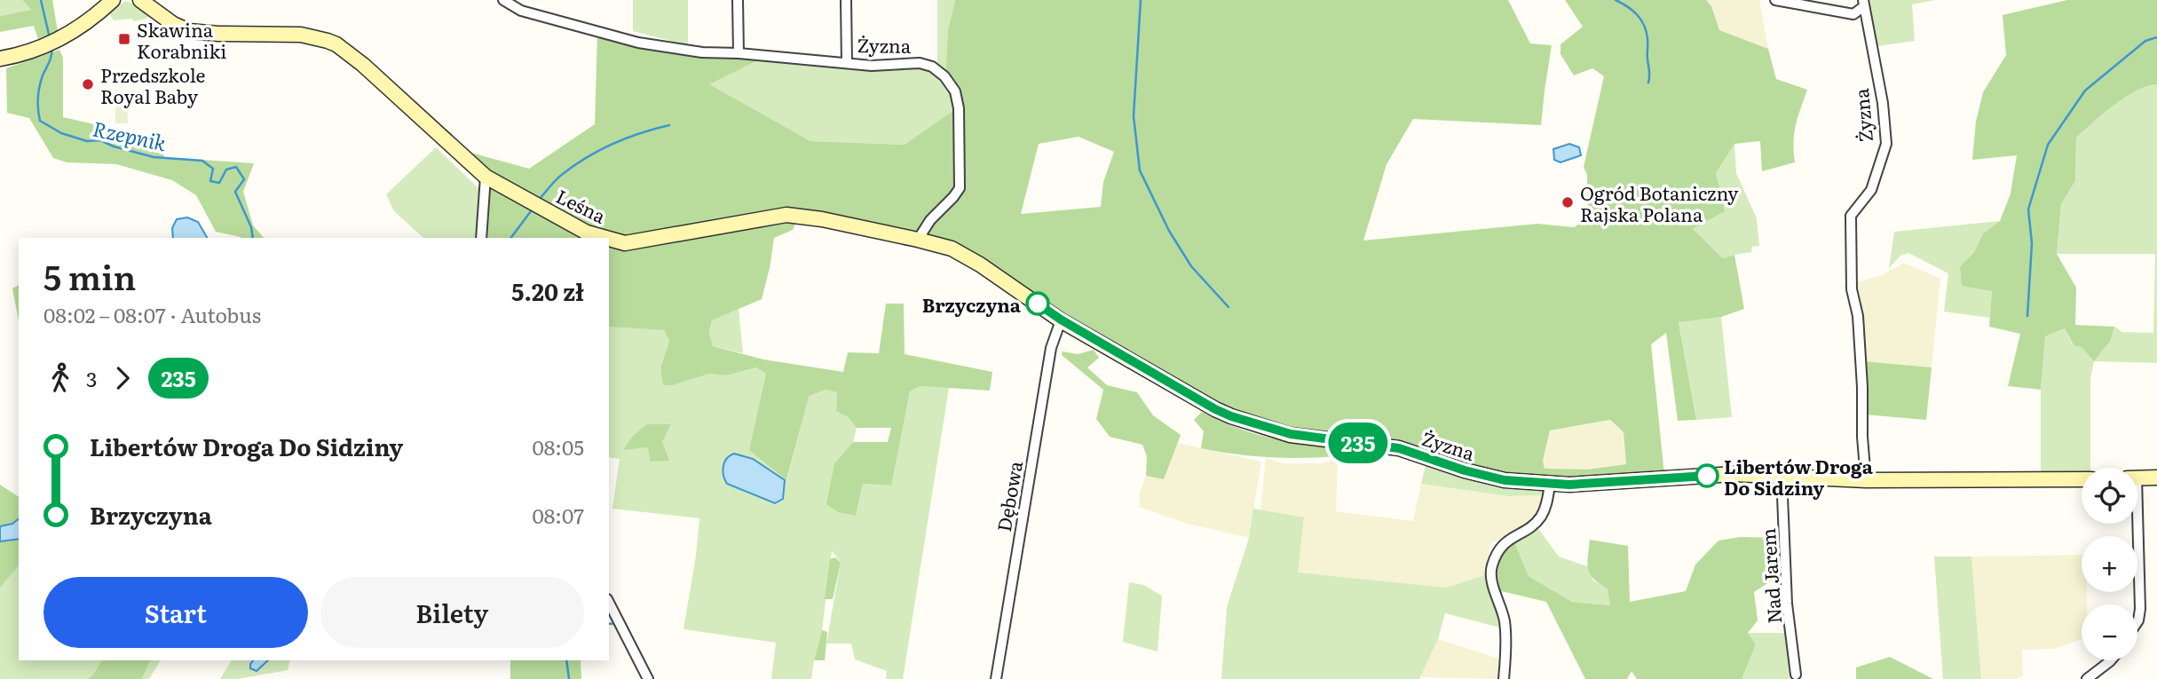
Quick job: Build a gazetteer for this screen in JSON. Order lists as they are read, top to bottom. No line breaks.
{"streets":{"street":["Żyzna","Leśna","Dębowa","Nad Jarem"]},"crossings":[["Żyzna","Leśna"],["Żyzna","Dębowa"],["Żyzna","Nad Jarem"],["Leśna","Dębowa"]],"water":["Rzepnik"],"places":{"transit":["Skawina Korabniki"],"other":["Przedszkole Royal Baby","Ogród Botaniczny Rajska Polana","Brzyczyna","Libertów Droga Do Sidziny"]},"lines":["bus line 235"],"page":{"on_map":"235","heading":["5 min","08:02 – 08:07 · Autobus","5.20 zł"],"legs":["3","235"],"list":[{"name":"Libertów Droga Do Sidziny","value":"08:05"},{"name":"Brzyczyna","value":"08:07"}],"map_buttons":["+","−"],"buttons":["Start","Bilety"]}}
